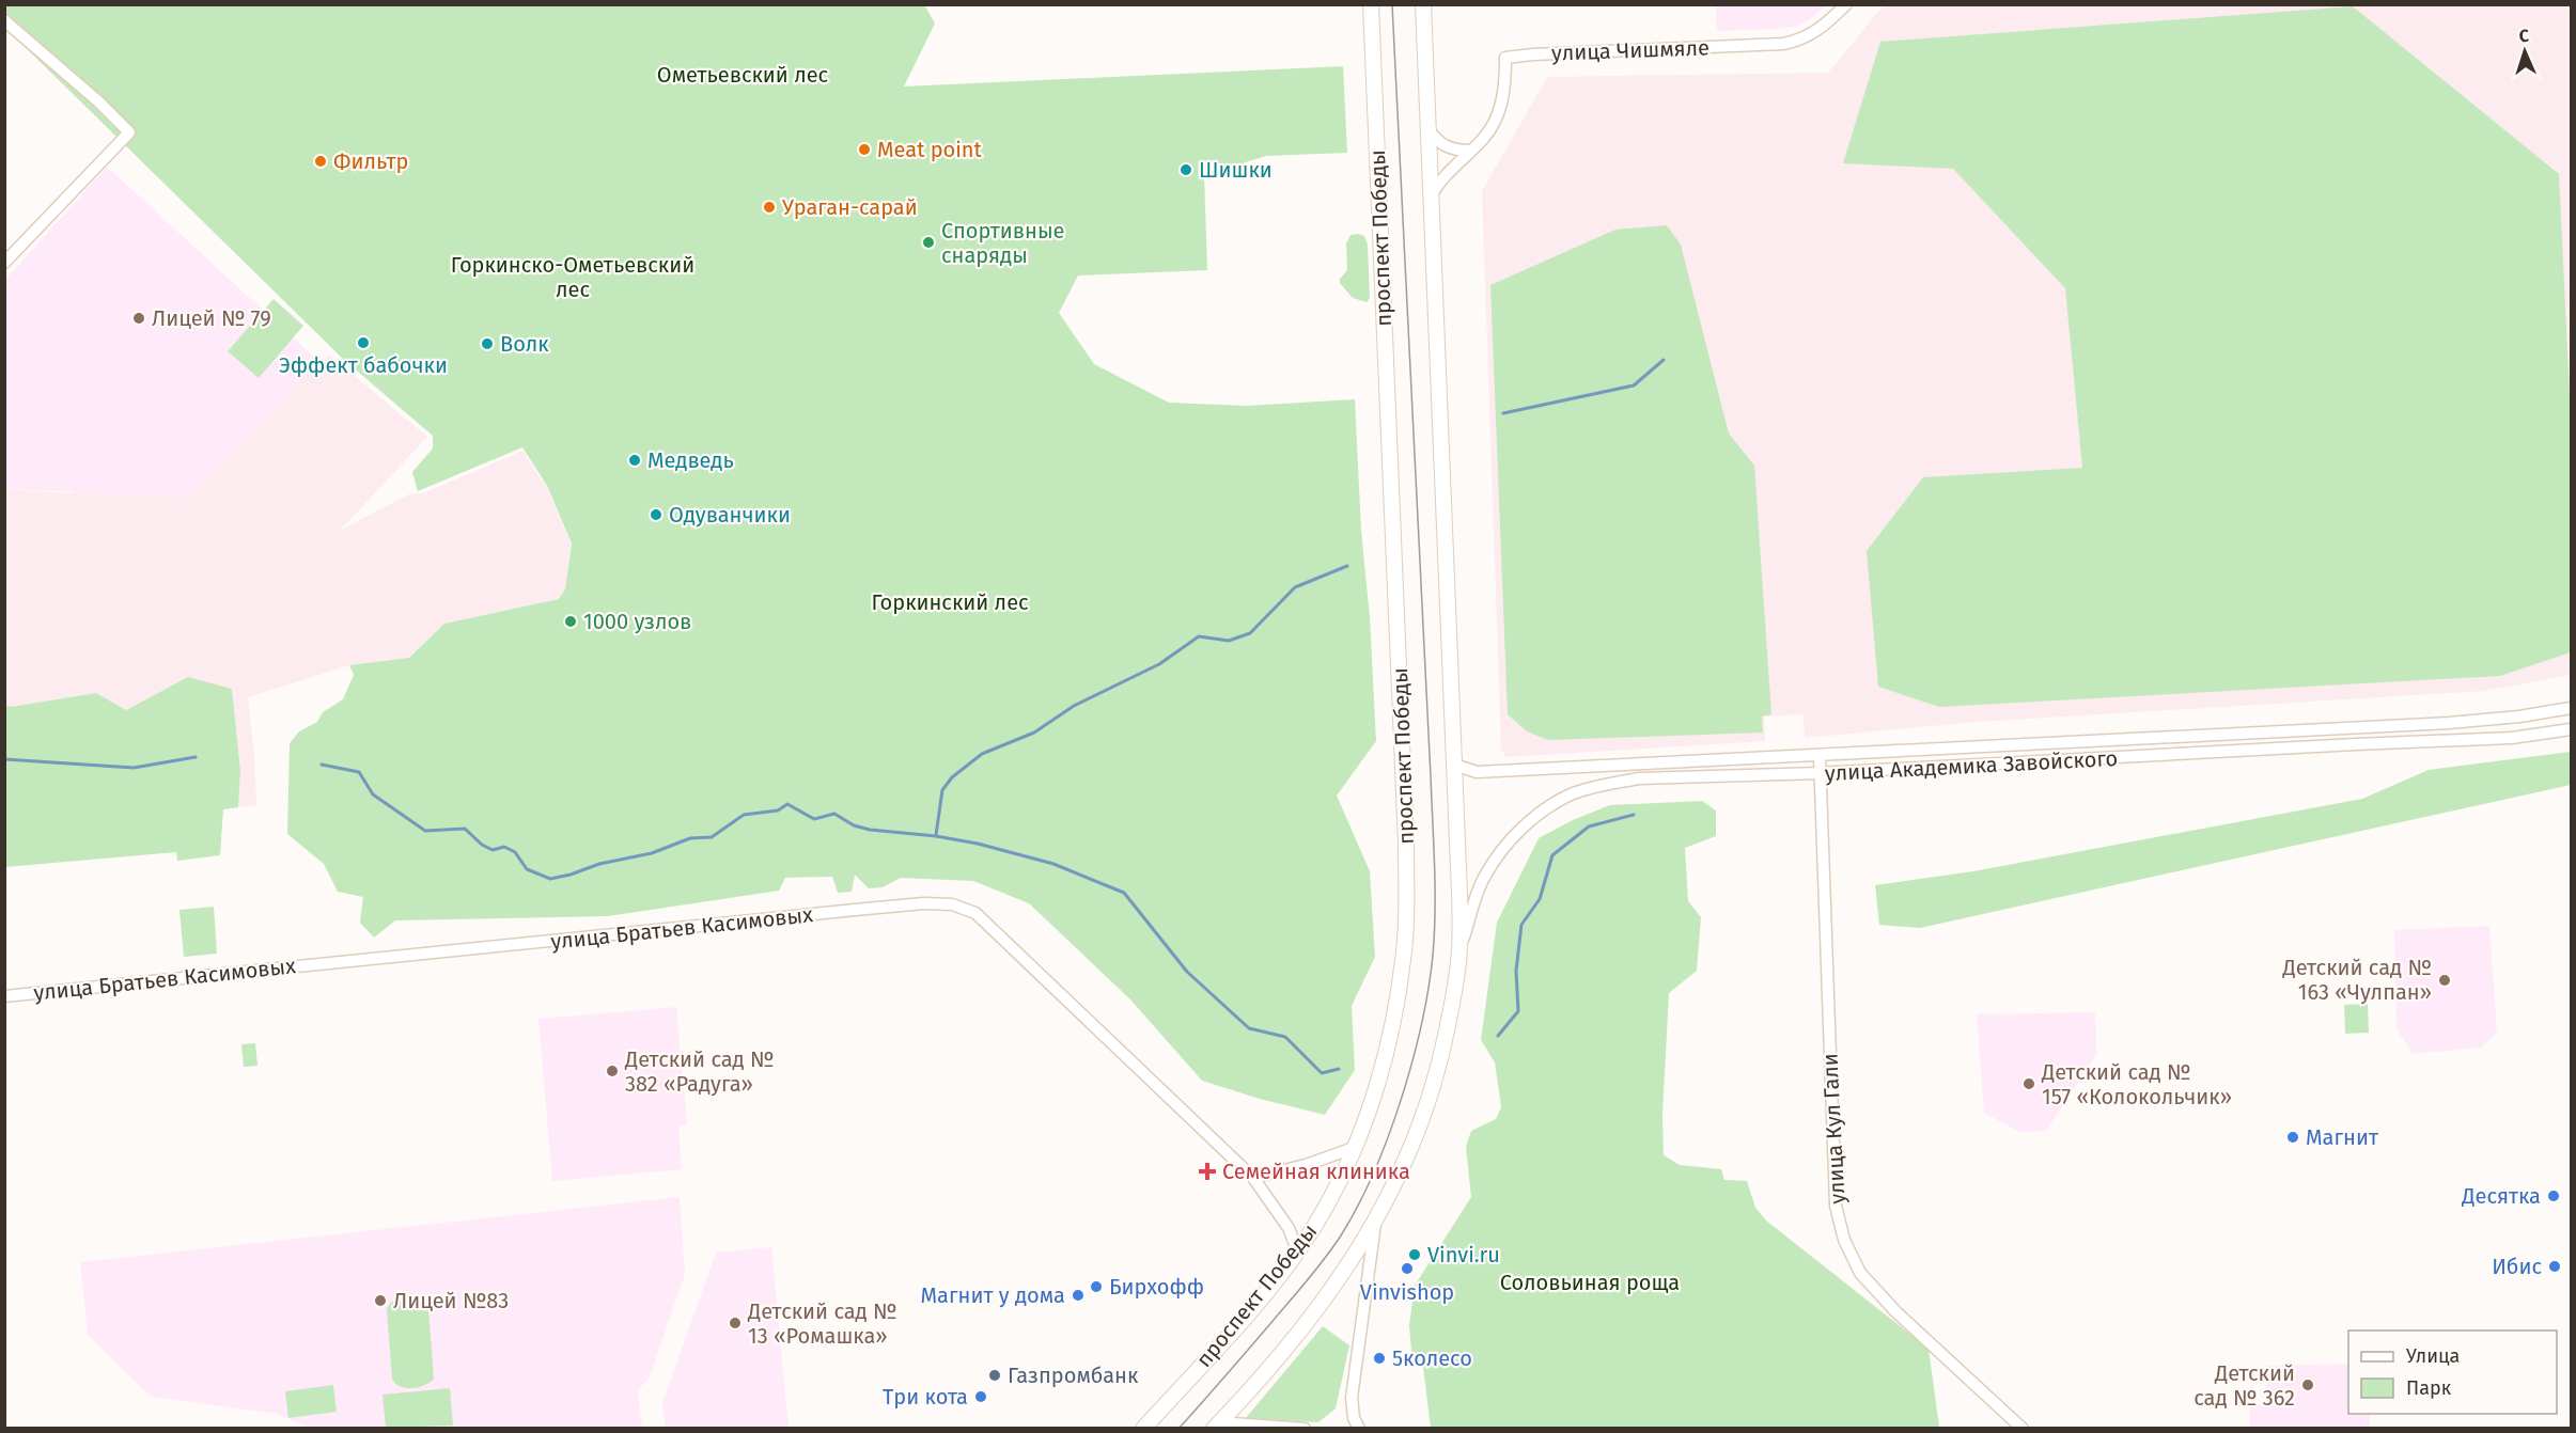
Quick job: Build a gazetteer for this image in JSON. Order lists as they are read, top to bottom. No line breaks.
{"streets":{"main road":["проспект Победы"],"street":["улица Чишмяле","улица Академика Завойского","улица Братьев Касимовых","улица Кул Гали"]},"crossings":[["проспект Победы","улица Братьев Касимовых"],["улица Академика Завойского","улица Кул Гали"]],"parks":["Ометьевский лес","Горкинско-Ометьевский лес","Горкинский лес","Соловьиная роща"],"places":{"other":["Meat point","Фильтр","Шишки","Ураган-сарай","Спортивные снаряды","Лицей № 79","Эффект бабочки","Волк","Медведь","Одуванчики","1000 узлов","Детский сад № 163 «Чулпан»","Детский сад № 382 «Радуга»","Детский сад № 157 «Колокольчик»","Магнит","Десятка","Vinvi.ru","Ибис","Vinvishop","Бирхофф","Магнит у дома","Лицей №83","Детский сад № 13 «Ромашка»","5колесо","Газпромбанк","Детский сад № 362","Три кота"],"health":["Семейная клиника"]},"legend":["Улица","Парк"],"north":"top"}
